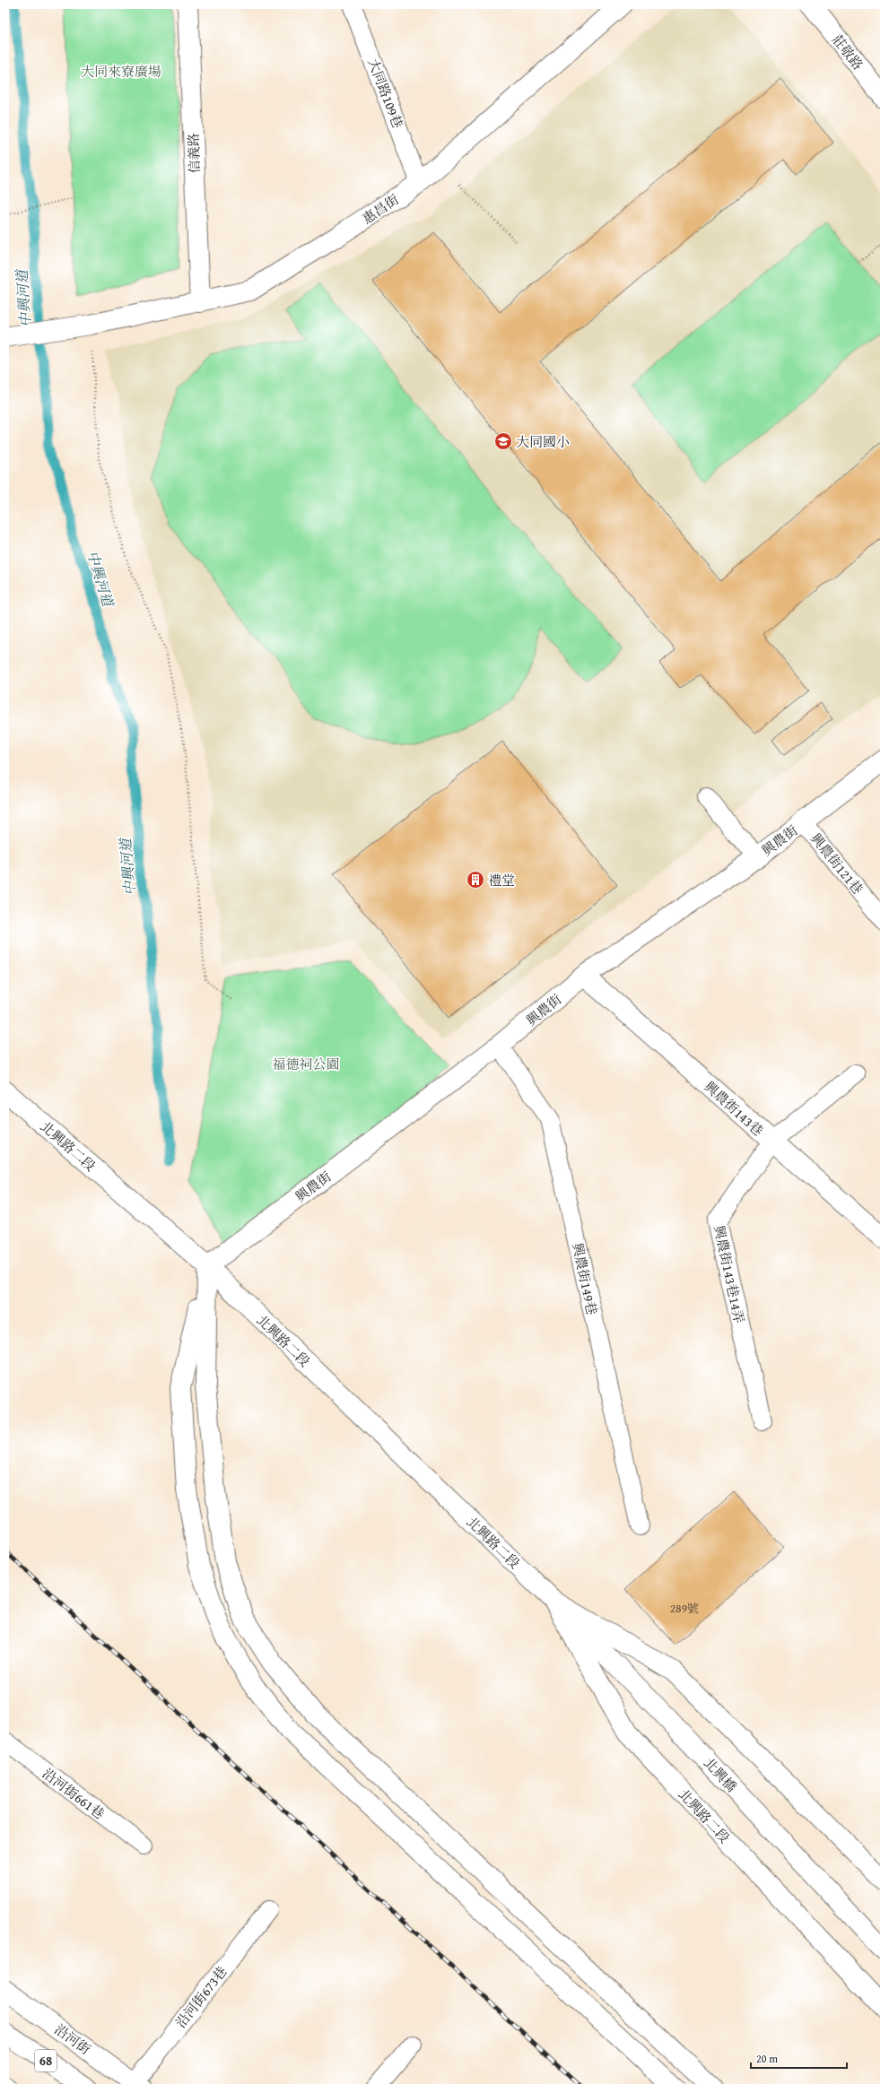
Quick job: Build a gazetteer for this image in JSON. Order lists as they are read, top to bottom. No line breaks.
{"streets":{"main road":["莊敬路","信義路","惠昌街","興農街","興農街143巷","北興路二段","北興橋","沿河街","68"],"lane":["大同路109巷","興農街121巷","興農街143巷14弄","興農街149巷","沿河街661巷","沿河街673巷"]},"crossings":[["大同路109巷","惠昌街"],["信義路","惠昌街"],["興農街","興農街121巷"],["興農街","興農街143巷"],["興農街","北興路二段"],["興農街","興農街149巷"],["興農街143巷","興農街143巷14弄"],["北興路二段","北興橋"],["沿河街673巷","沿河街"]],"water":["中興河道"],"parks":["大同來寮廣場","福德祠公園"],"places":{"school or university":["大同國小"],"building":["禮堂"]},"house_numbers":["289號"],"scale_bar":"20 m"}
